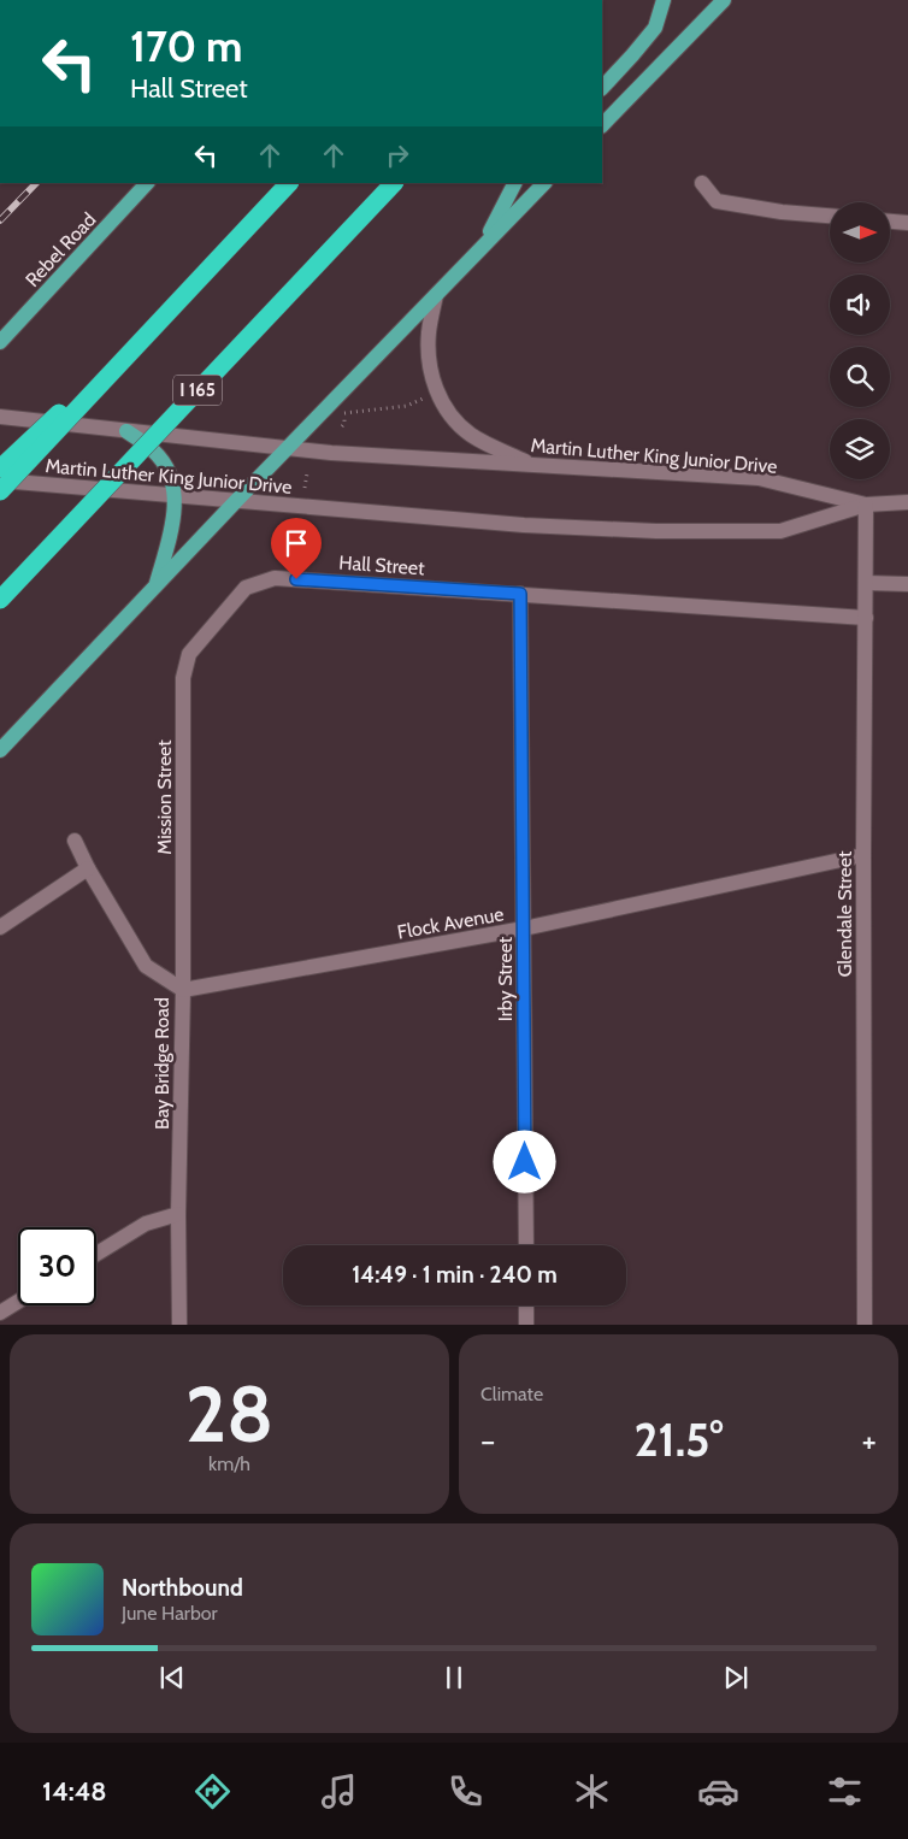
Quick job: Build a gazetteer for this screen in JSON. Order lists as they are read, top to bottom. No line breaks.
{"streets":{"highway":["I 165"],"main road":["Rebel Road"],"street":["Martin Luther King Junior Drive","Hall Street","Mission Street","Glendale Street","Flock Avenue","Irby Street","Bay Bridge Road"]},"crossings":[["Martin Luther King Junior Drive","Glendale Street"],["Hall Street","Mission Street"],["Hall Street","Glendale Street"],["Hall Street","Irby Street"],["Mission Street","Flock Avenue"],["Mission Street","Bay Bridge Road"],["Glendale Street","Flock Avenue"],["Flock Avenue","Irby Street"],["Flock Avenue","Bay Bridge Road"]],"north":"right","page":{"turn":["170 m","Hall Street"],"limit":"30","trip":"14:49 · 1 min · 240 m","tile":[["28","km/h"],"Climate"],"heat":["−","21.5°","+"],"song":["Northbound","June Harbor"],"tabs":"14:48"}}
